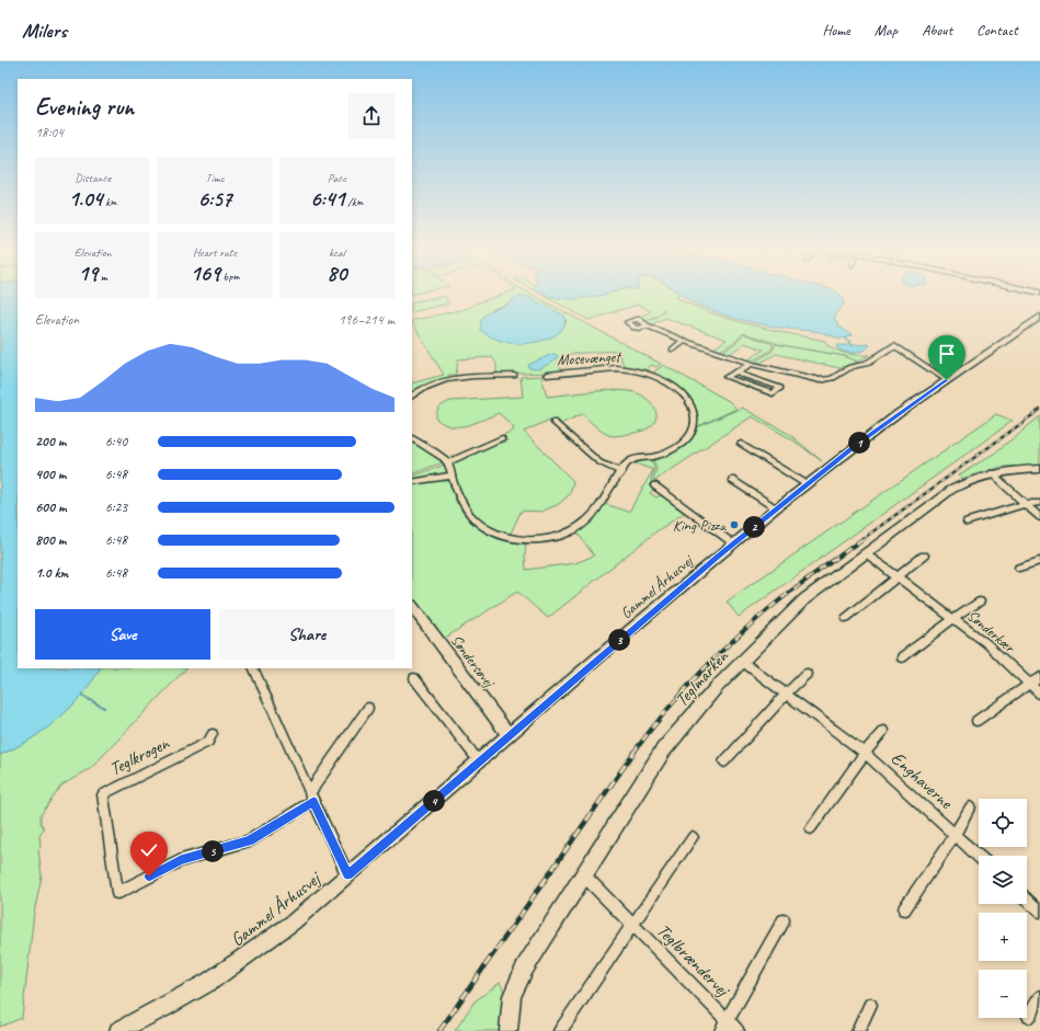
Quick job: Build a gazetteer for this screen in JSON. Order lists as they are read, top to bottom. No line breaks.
{"streets":{"street":["Mosevænget","Gammel Århusvej","Sønderkær","Søndersøvej","Teglmarken","Teglkrogen","Enghaverne","Teglbrændervej"]},"crossings":[["Gammel Århusvej","Søndersøvej"],["Sønderkær","Teglmarken"],["Teglmarken","Enghaverne"],["Teglmarken","Teglbrændervej"]],"places":["King Pizza"],"page":{"header":"Milers","nav":["Home","Map","About","Contact"],"heading":["Evening run","18:04"],"stats":[["Distance","1.04 km"],["Time","6:57"],["Pace","6:41 /km"],["Elevation","19 m"],["Heart rate","169 bpm"],["kcal","80"]],"chart":["Elevation","196–214 m"],"list":[{"name":"200 m","note":"6:40"},{"name":"400 m","note":"6:48"},{"name":"600 m","note":"6:23"},{"name":"800 m","note":"6:48"},{"name":"1.0 km","note":"6:48"}],"pins":["1","2","3","4","5"],"buttons":["Save","Share"],"map_buttons":["+","−"]}}
